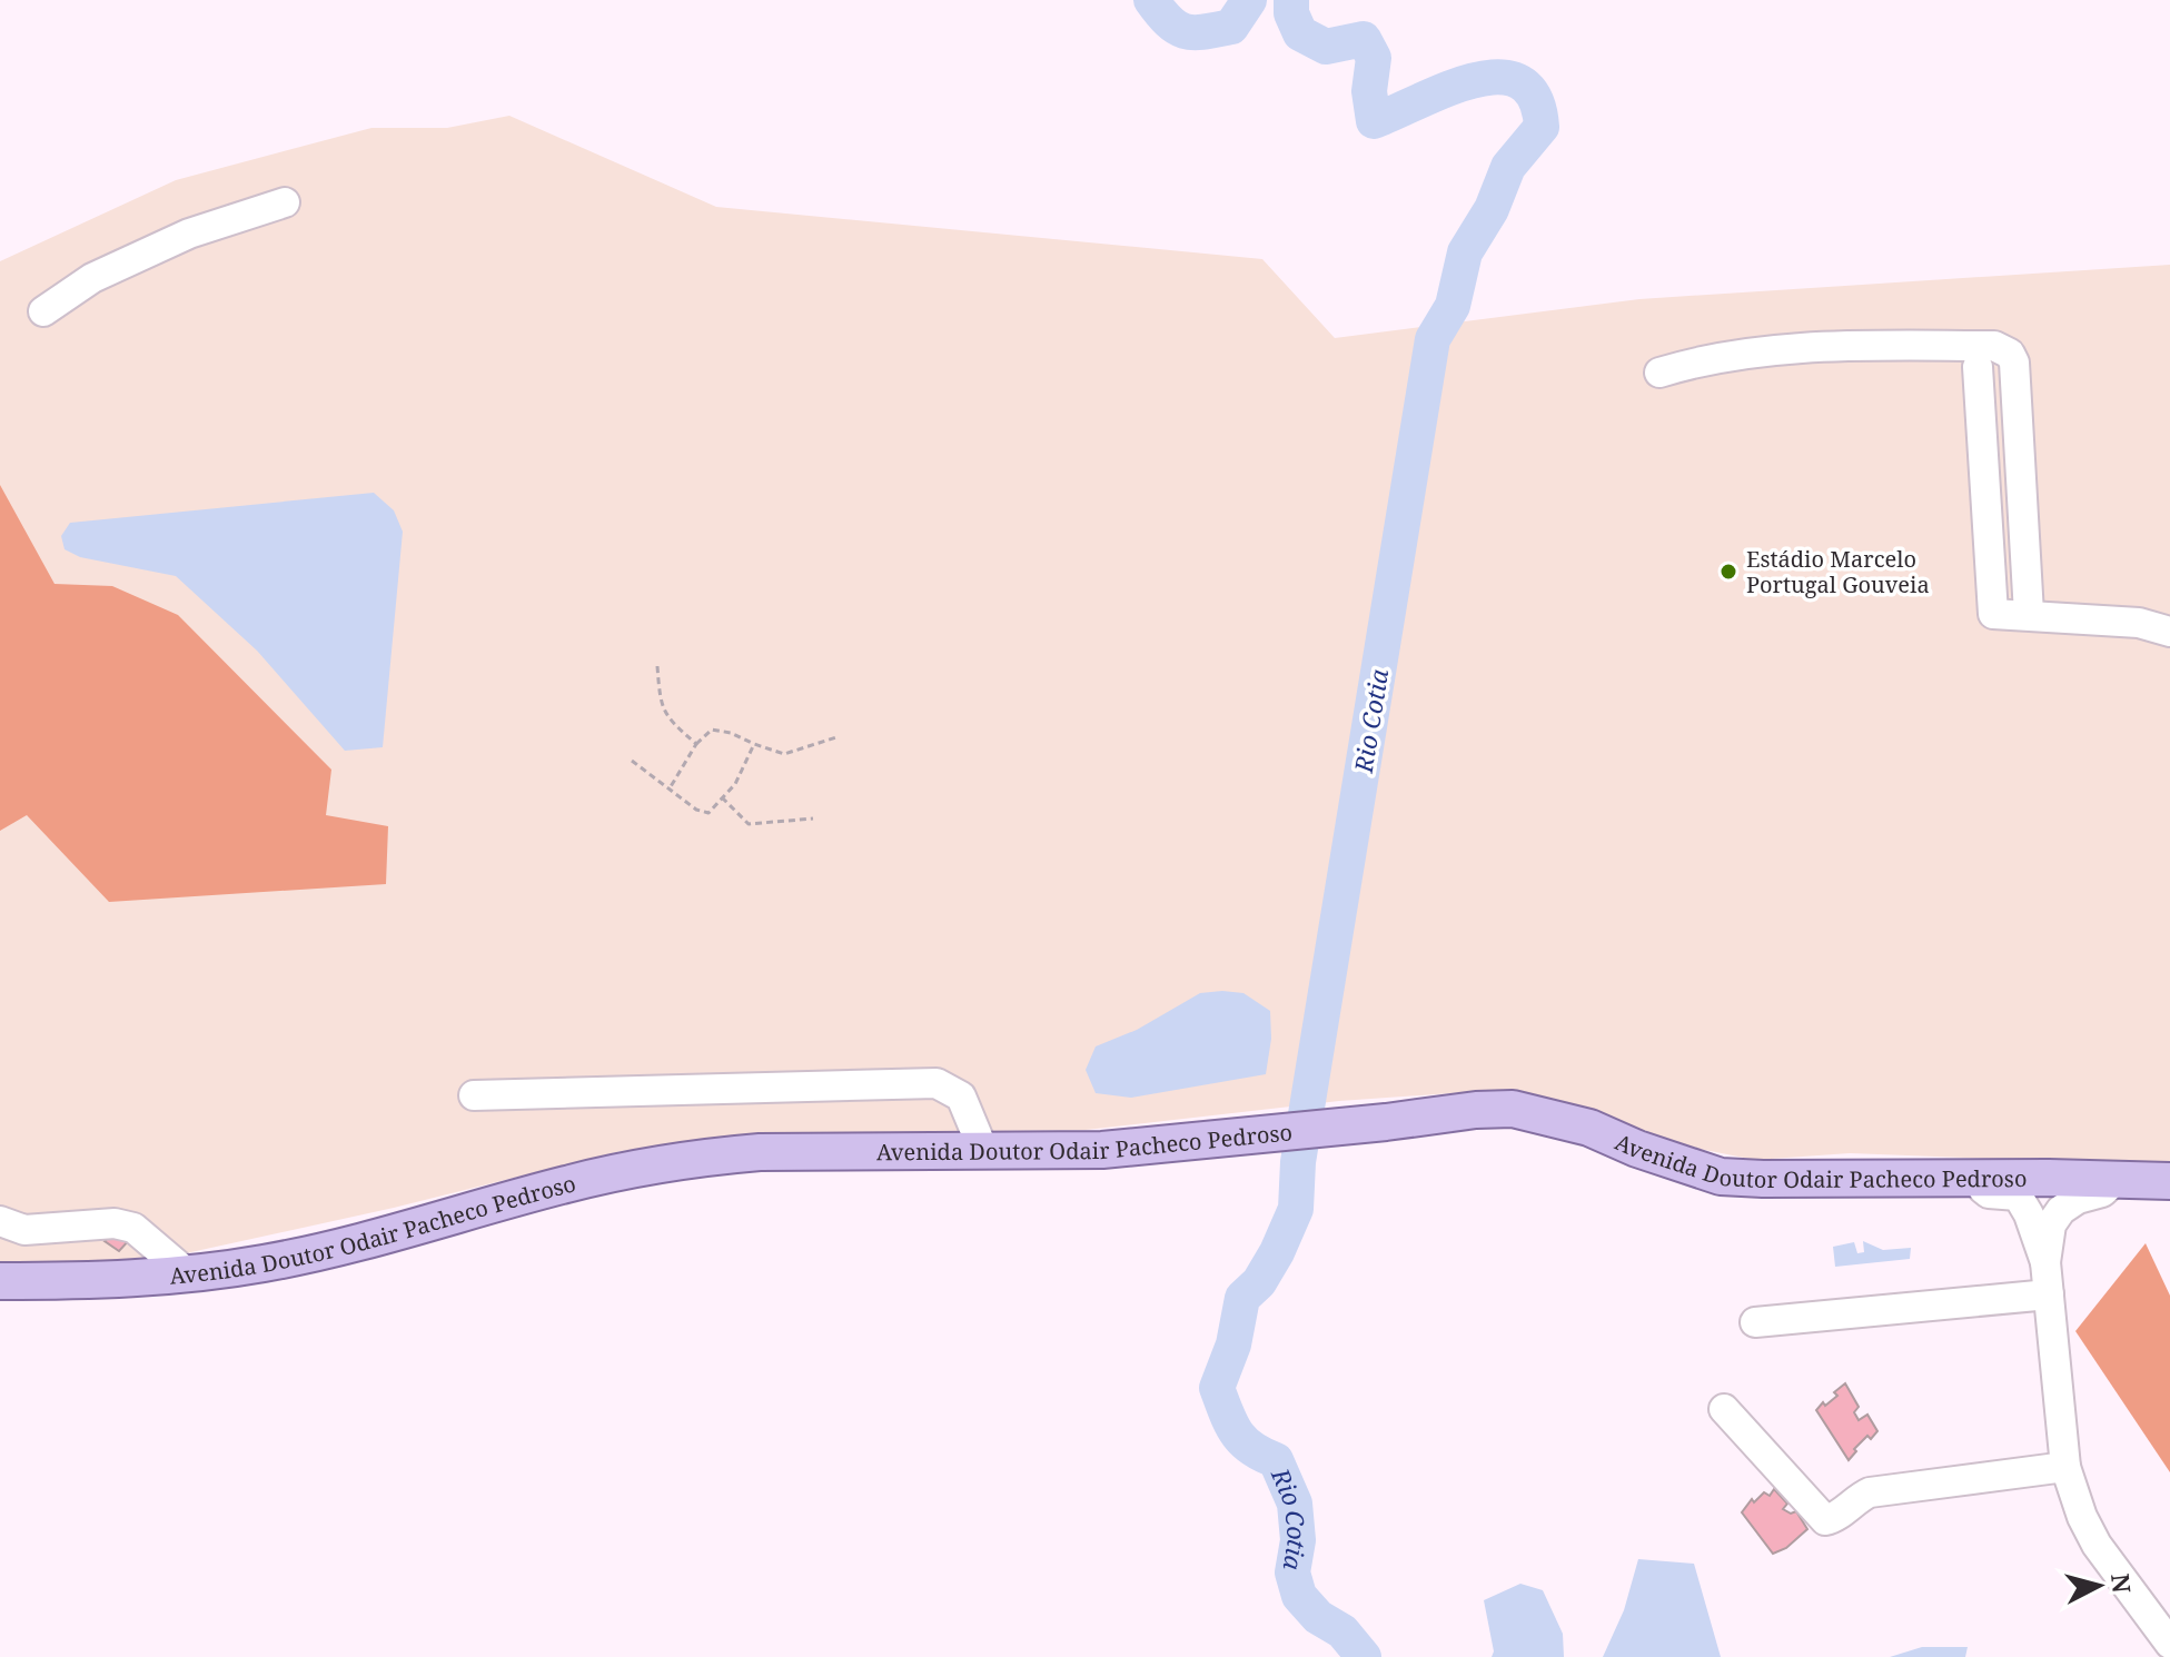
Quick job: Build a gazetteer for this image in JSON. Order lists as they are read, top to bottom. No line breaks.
{"streets":{"main road":["Avenida Doutor Odair Pacheco Pedroso"]},"water":["Rio Cotia"],"places":["Estádio Marcelo Portugal Gouveia"],"north":"right"}
